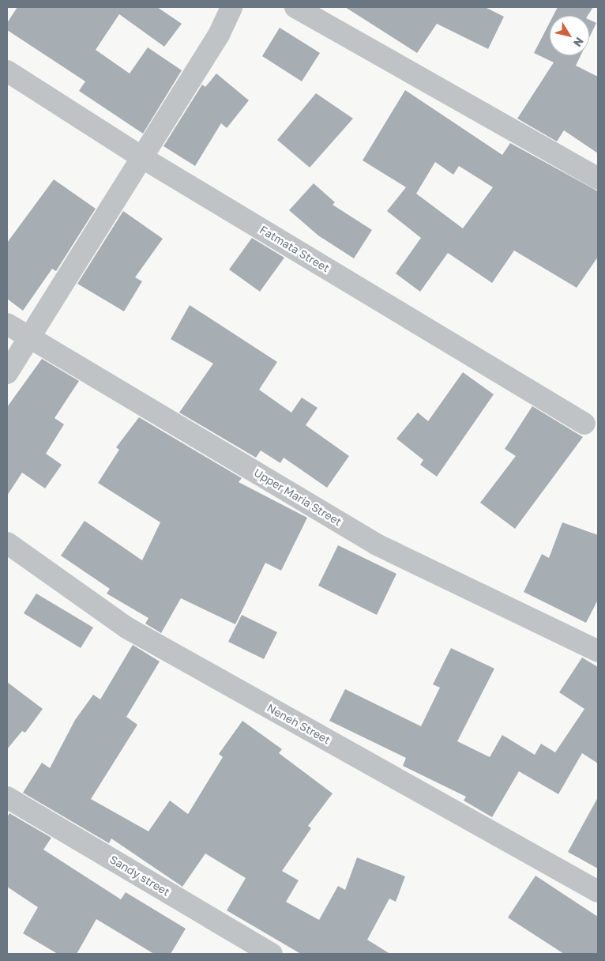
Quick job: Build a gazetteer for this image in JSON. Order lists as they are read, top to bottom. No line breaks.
{"streets":{"street":["Fatmata Street","Upper Maria Street","Neneh Street","Sandy street"]},"north":"bottom right"}
